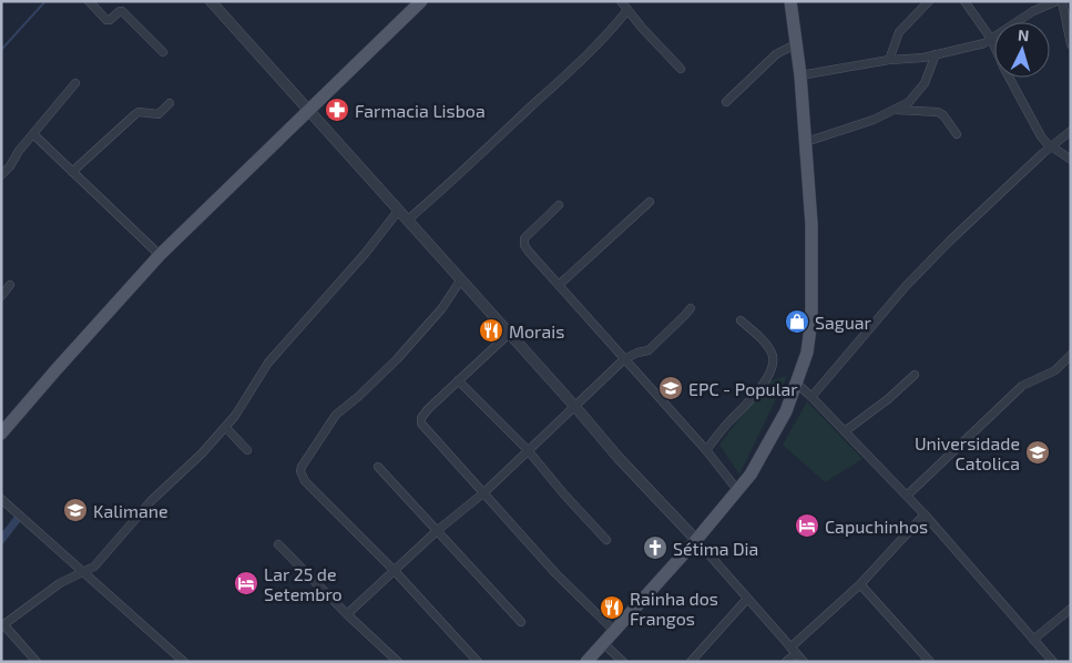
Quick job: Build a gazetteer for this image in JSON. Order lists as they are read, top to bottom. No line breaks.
{"places":{"pharmacy":["Farmacia Lisboa"],"shop":["Saguar"],"restaurant":["Morais","Rainha dos Frangos"],"school or university":["EPC - Popular","Universidade Catolica","Kalimane"],"hotel":["Capuchinhos","Lar 25 de Setembro"],"church":["Sétima Dia"]},"north":"top"}
